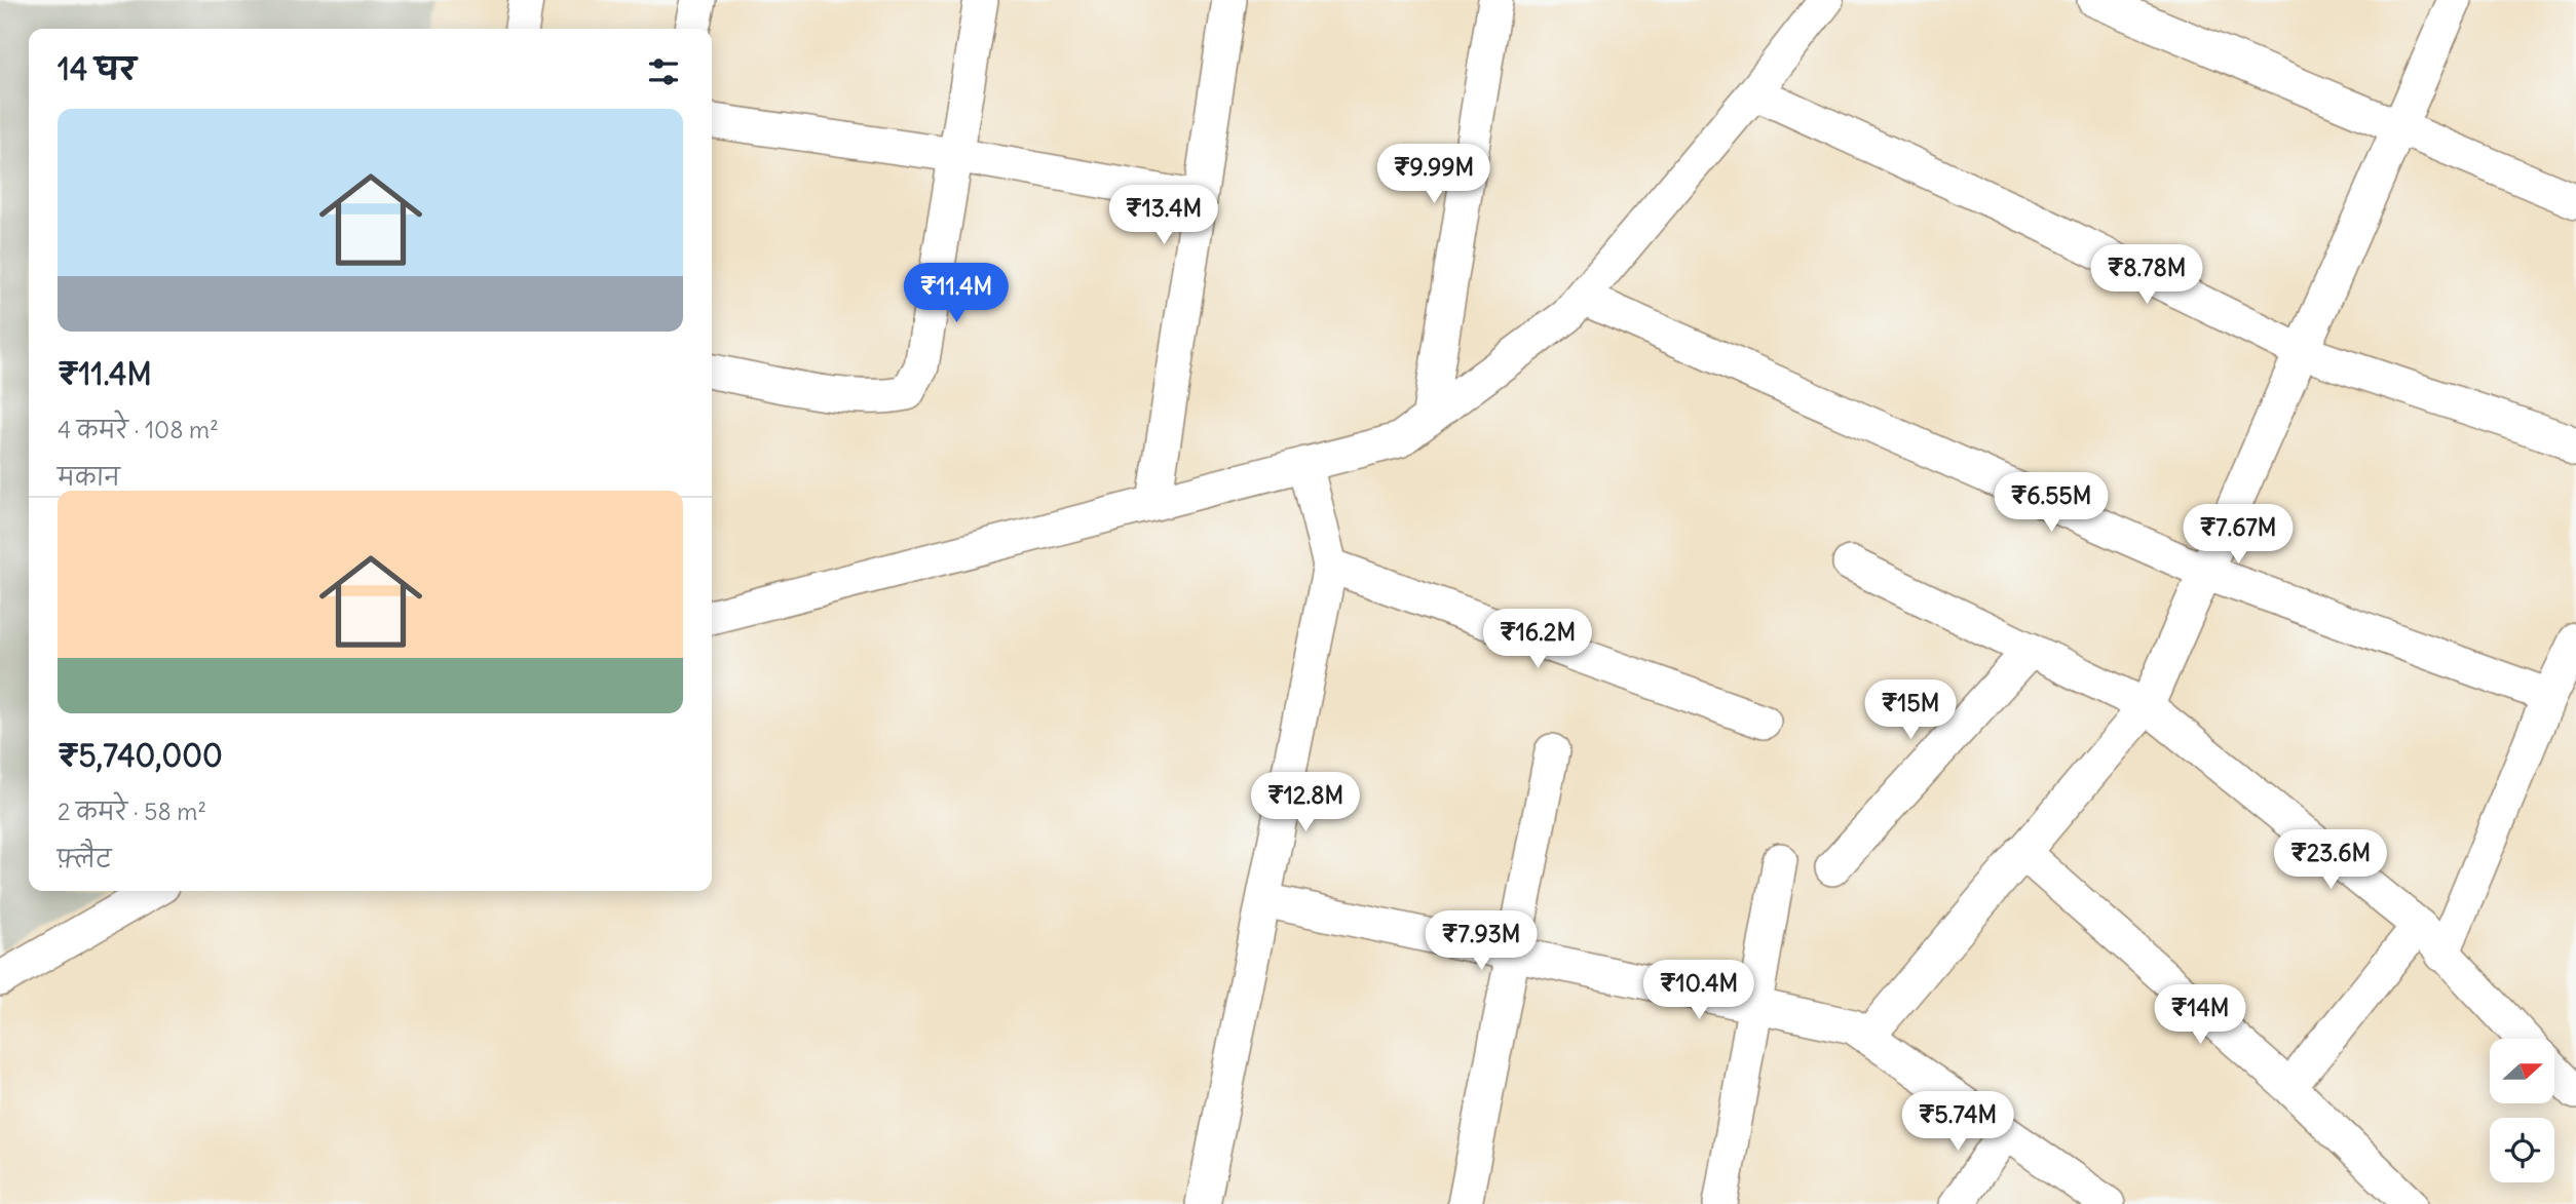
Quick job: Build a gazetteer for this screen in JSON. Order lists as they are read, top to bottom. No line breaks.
{"north":"right","page":{"heading":"14 घर","list":[{"name":"₹11.4M","note":"4 कमरे · 108 m² · मकान"},{"name":"₹5,740,000","note":"2 कमरे · 58 m² · फ़्लैट"}],"price":["₹9.99M","₹13.4M","₹8.78M","₹11.4M","₹6.55M","₹7.67M","₹16.2M","₹15M","₹12.8M","₹23.6M","₹7.93M","₹10.4M","₹14M","₹5.74M"]}}
